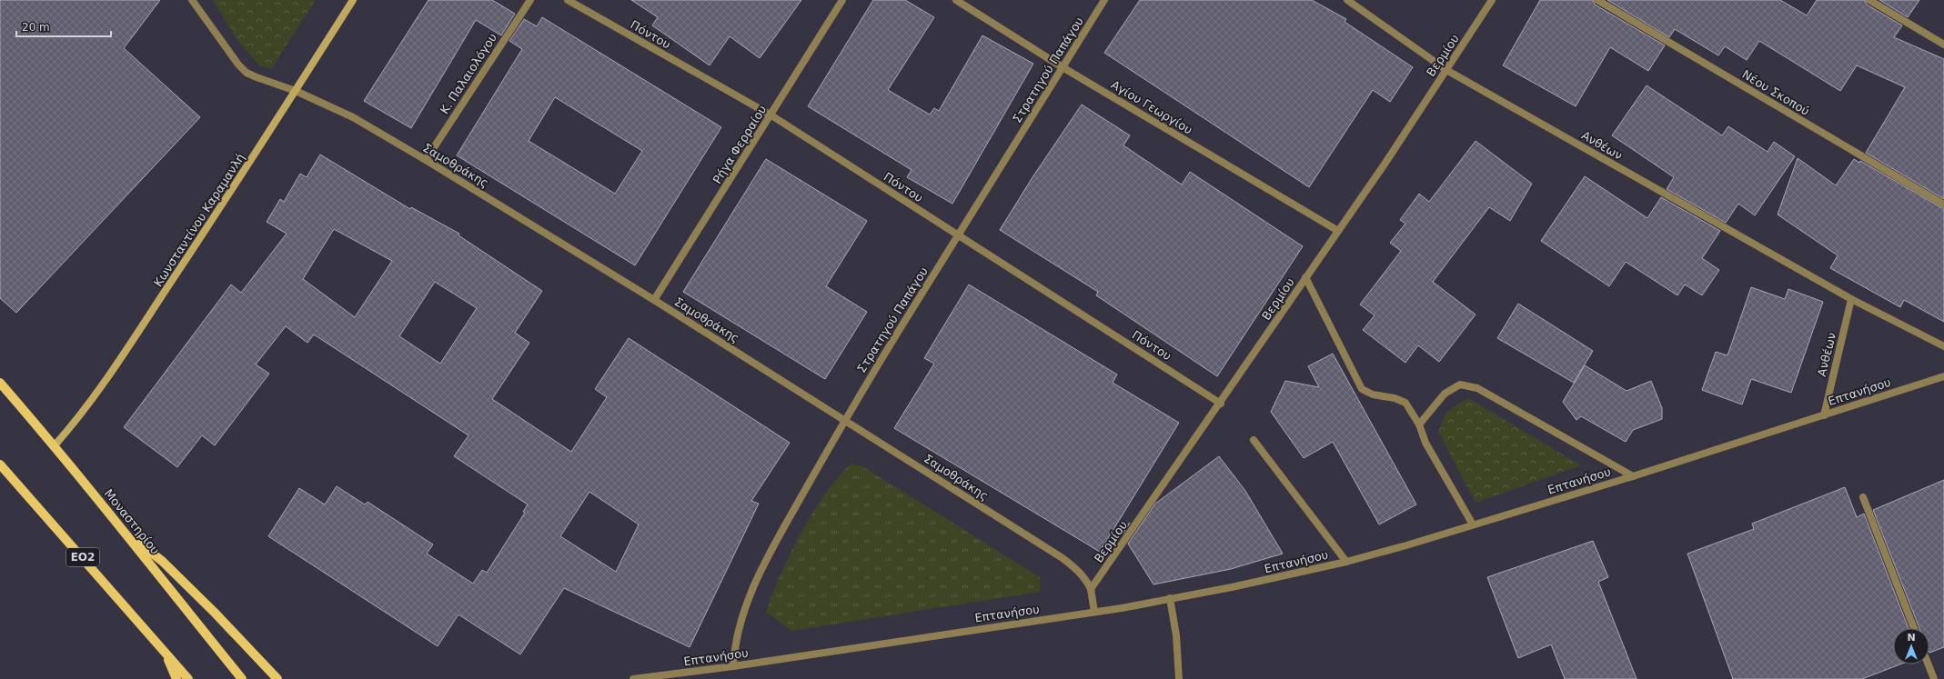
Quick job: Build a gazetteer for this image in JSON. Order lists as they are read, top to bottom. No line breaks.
{"streets":{"main road":["Μοναστηρίου","ΕΟ2"],"street":["Πόντου","Βερμίου","Στρατηγού Παπάγου","Κ. Παλαιολόγου","Νέου Σκοπού","Αγίου Γεωργίου","Ρήγα Φερραίου","Ανθέων","Σαμοθράκης","Κωνσταντίνου Καραμανλή","Επτανήσου"]},"crossings":[["Πόντου","Βερμίου"],["Πόντου","Στρατηγού Παπάγου"],["Πόντου","Ρήγα Φερραίου"],["Βερμίου","Αγίου Γεωργίου"],["Βερμίου","Ανθέων"],["Βερμίου","Σαμοθράκης"],["Στρατηγού Παπάγου","Αγίου Γεωργίου"],["Στρατηγού Παπάγου","Σαμοθράκης"],["Στρατηγού Παπάγου","Επτανήσου"],["Κ. Παλαιολόγου","Σαμοθράκης"],["Ρήγα Φερραίου","Σαμοθράκης"],["Ανθέων","Επτανήσου"],["Σαμοθράκης","Κωνσταντίνου Καραμανλή"],["Κωνσταντίνου Καραμανλή","Μοναστηρίου"]],"scale_bar":"20 m","north":"top"}
